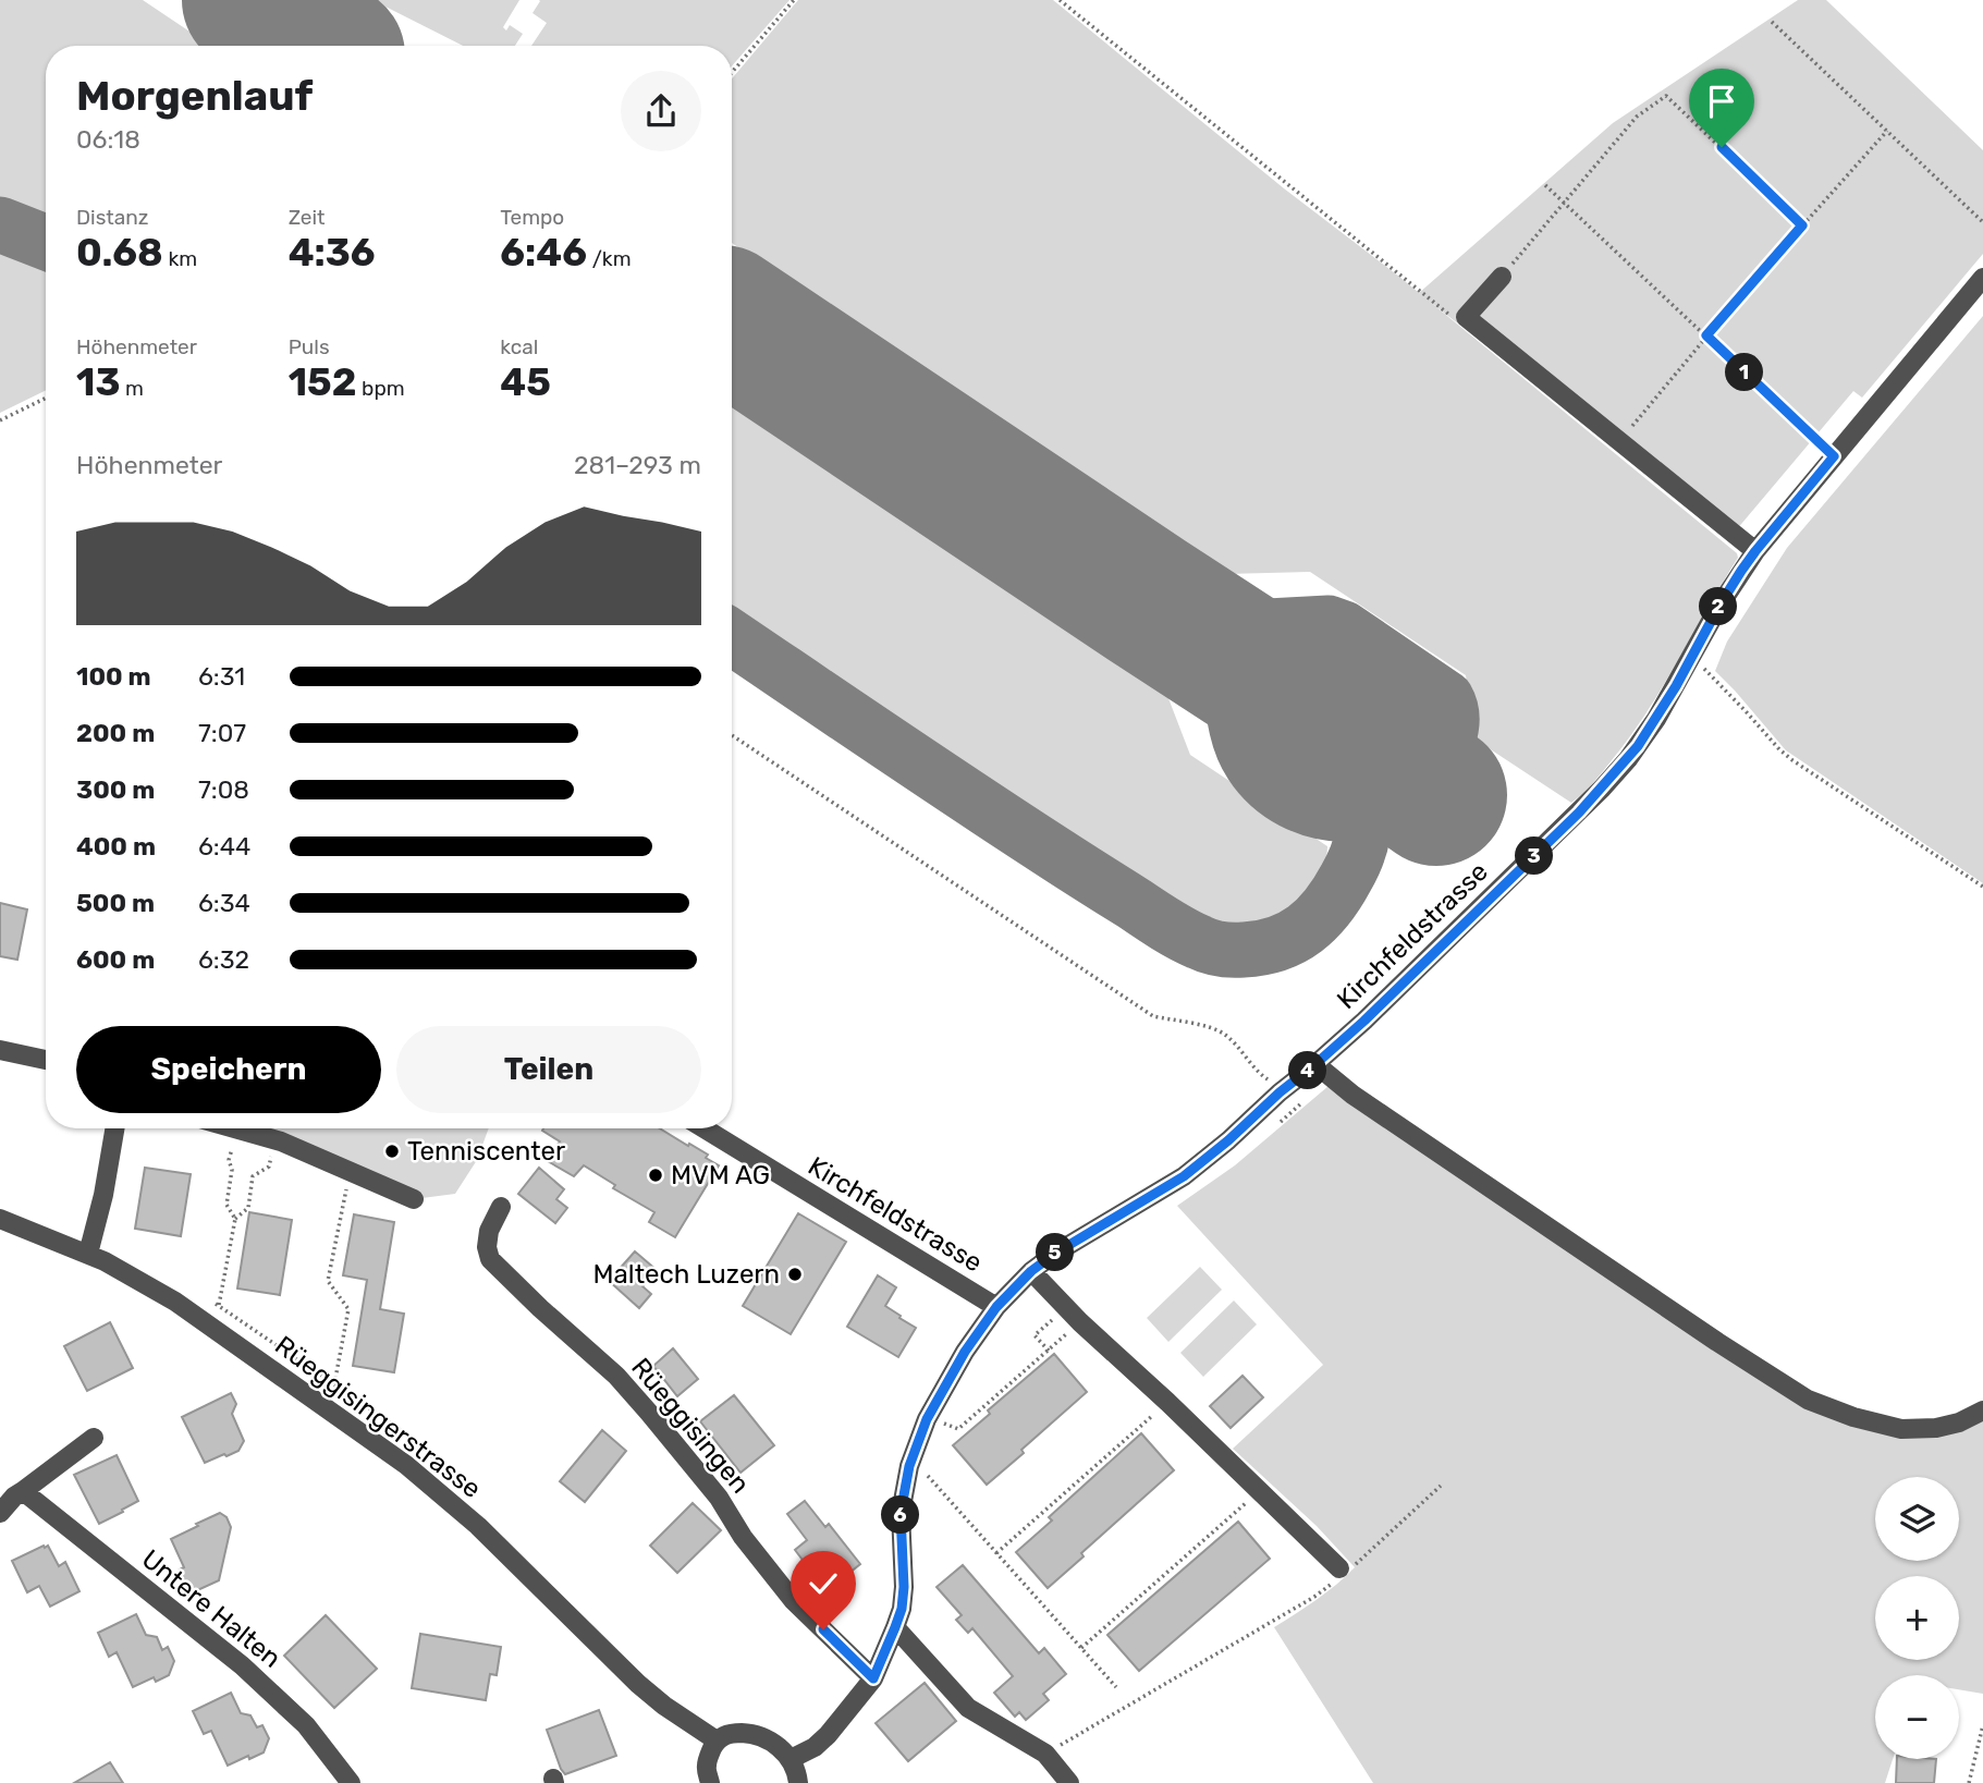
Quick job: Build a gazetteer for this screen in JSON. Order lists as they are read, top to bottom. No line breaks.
{"streets":{"street":["Kirchfeldstrasse","Rüeggisingerstrasse","Rüeggisingen","Untere Halten"]},"crossings":[["Kirchfeldstrasse","Rüeggisingen"]],"places":["Tenniscenter","MVM AG","Maltech Luzern"],"page":{"heading":["Morgenlauf","06:18"],"stats":[["Distanz","0.68 km"],["Zeit","4:36"],["Tempo","6:46 /km"],["Höhenmeter","13 m"],["Puls","152 bpm"],["kcal","45"]],"pins":["1","2","3","4","5","6"],"chart":["Höhenmeter","281–293 m"],"list":[{"name":"100 m","note":"6:31"},{"name":"200 m","note":"7:07"},{"name":"300 m","note":"7:08"},{"name":"400 m","note":"6:44"},{"name":"500 m","note":"6:34"},{"name":"600 m","note":"6:32"}],"buttons":["Speichern","Teilen"],"map_buttons":["+","−"]}}
